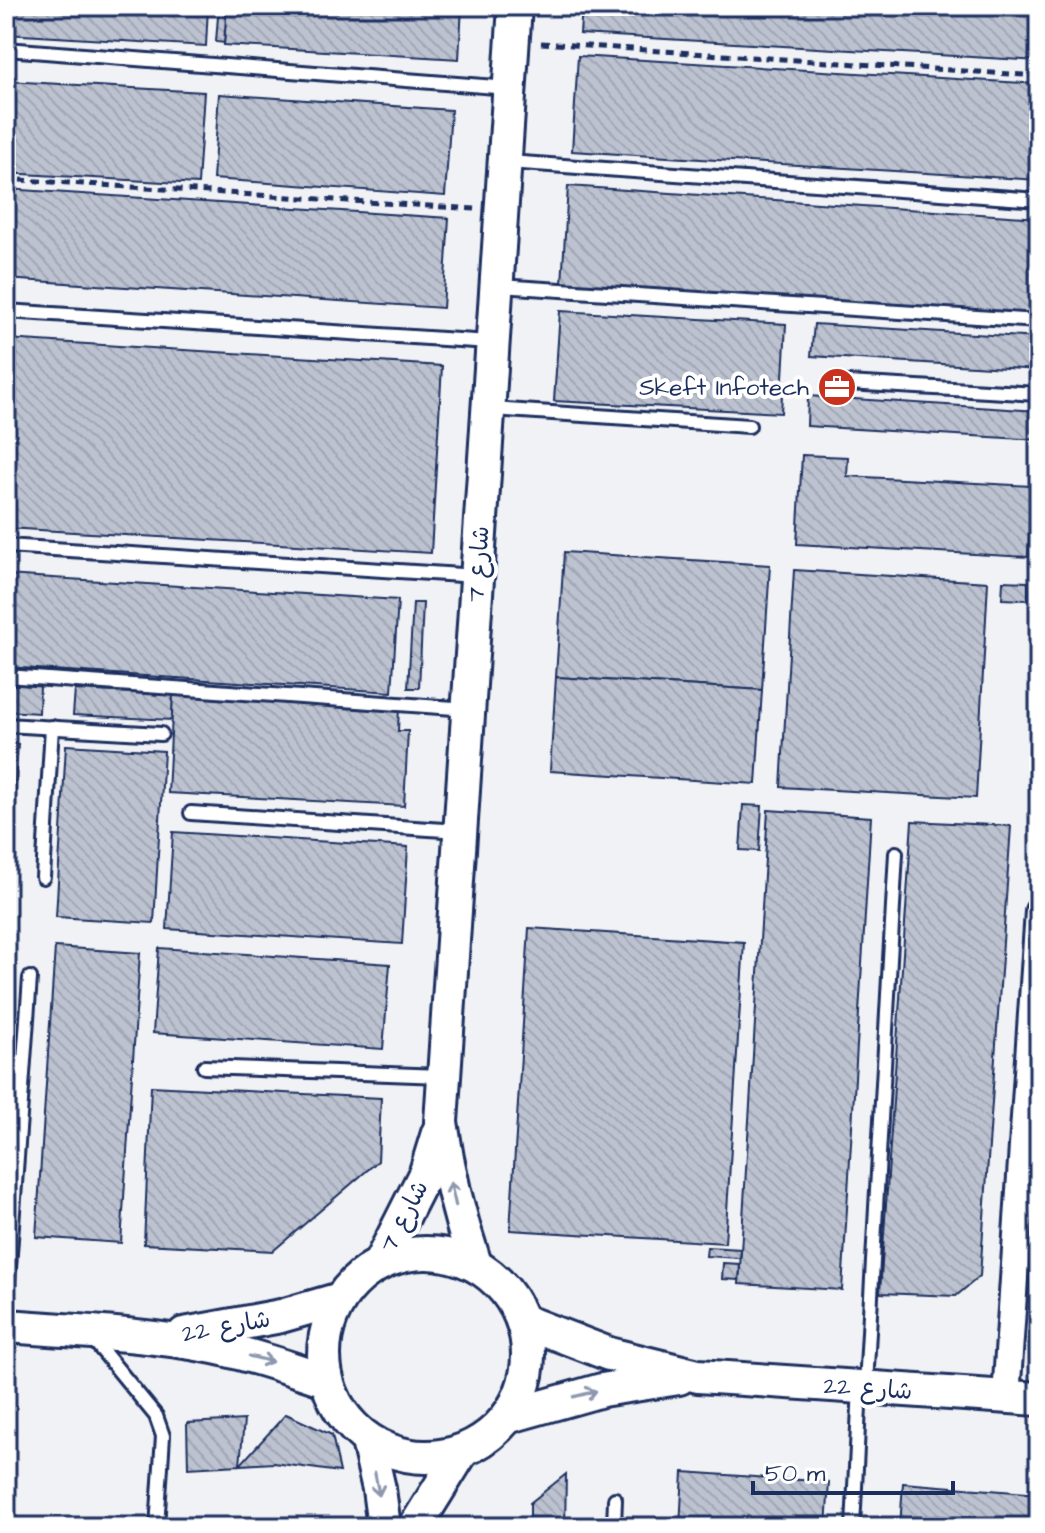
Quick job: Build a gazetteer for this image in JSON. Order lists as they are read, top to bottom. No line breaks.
{"streets":{"street":["شارع 7","شارع 22"]},"crossings":[["شارع 7","شارع 22"]],"places":{"office":["Skeft Infotech"]},"scale_bar":"50 m"}
